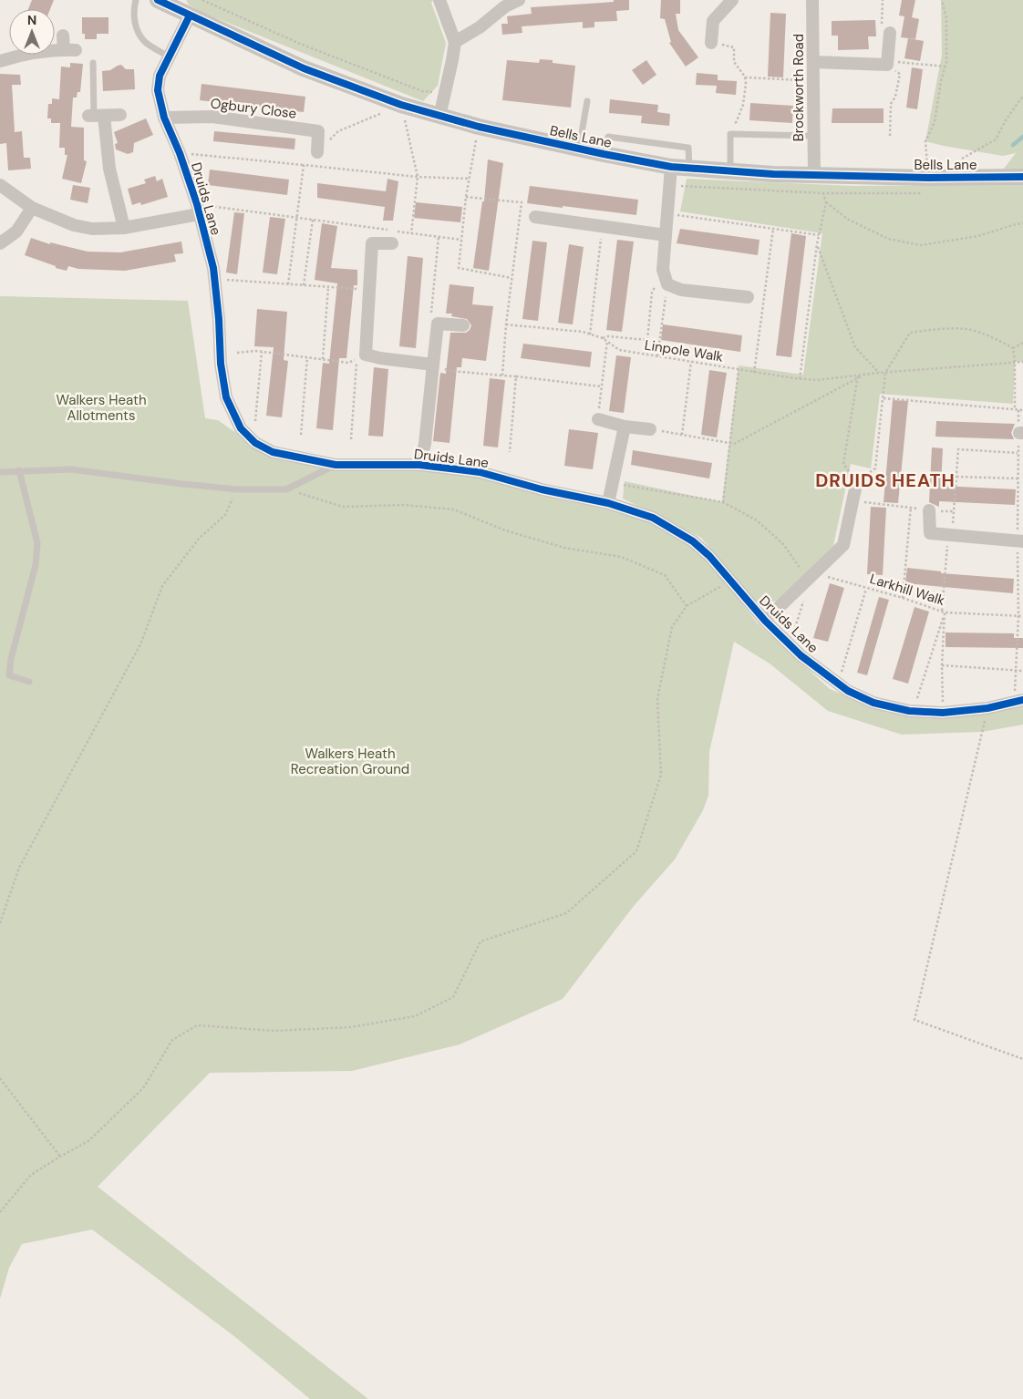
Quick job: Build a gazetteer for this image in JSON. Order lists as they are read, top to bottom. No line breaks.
{"streets":{"street":["Brockworth Road","Ogbury Close","Bells Lane","Druids Lane"],"path":["Linpole Walk","Larkhill Walk"]},"crossings":[["Brockworth Road","Bells Lane"],["Ogbury Close","Druids Lane"],["Bells Lane","Druids Lane"]],"districts":["DRUIDS HEATH"],"parks":["Walkers Heath Allotments","Walkers Heath Recreation Ground"],"north":"top"}
